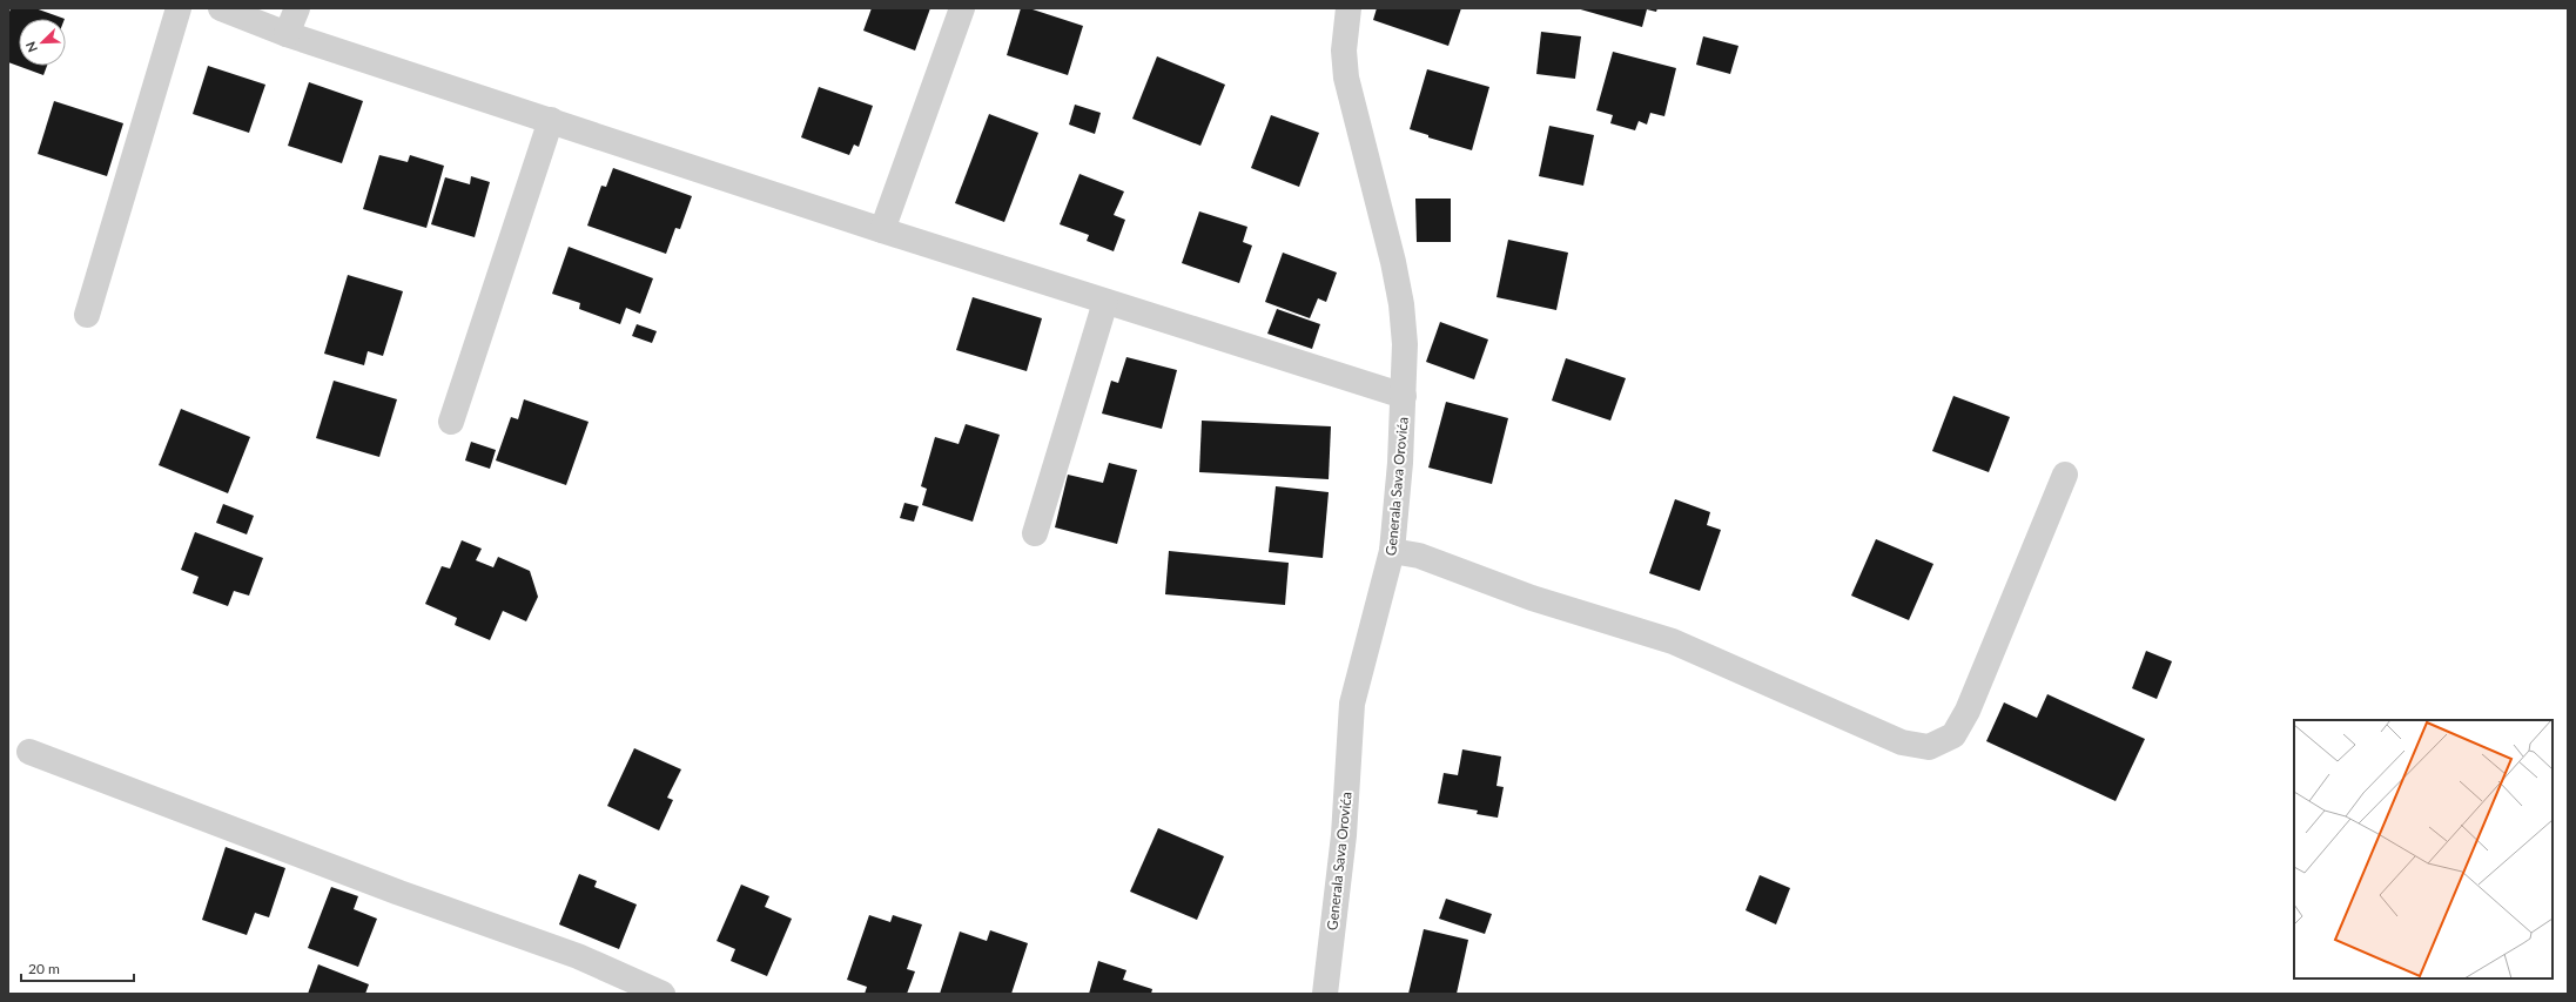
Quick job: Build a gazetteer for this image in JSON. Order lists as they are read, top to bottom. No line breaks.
{"streets":{"street":["Generala Sava Orovića"]},"scale_bar":"20 m","north":"bottom left"}
